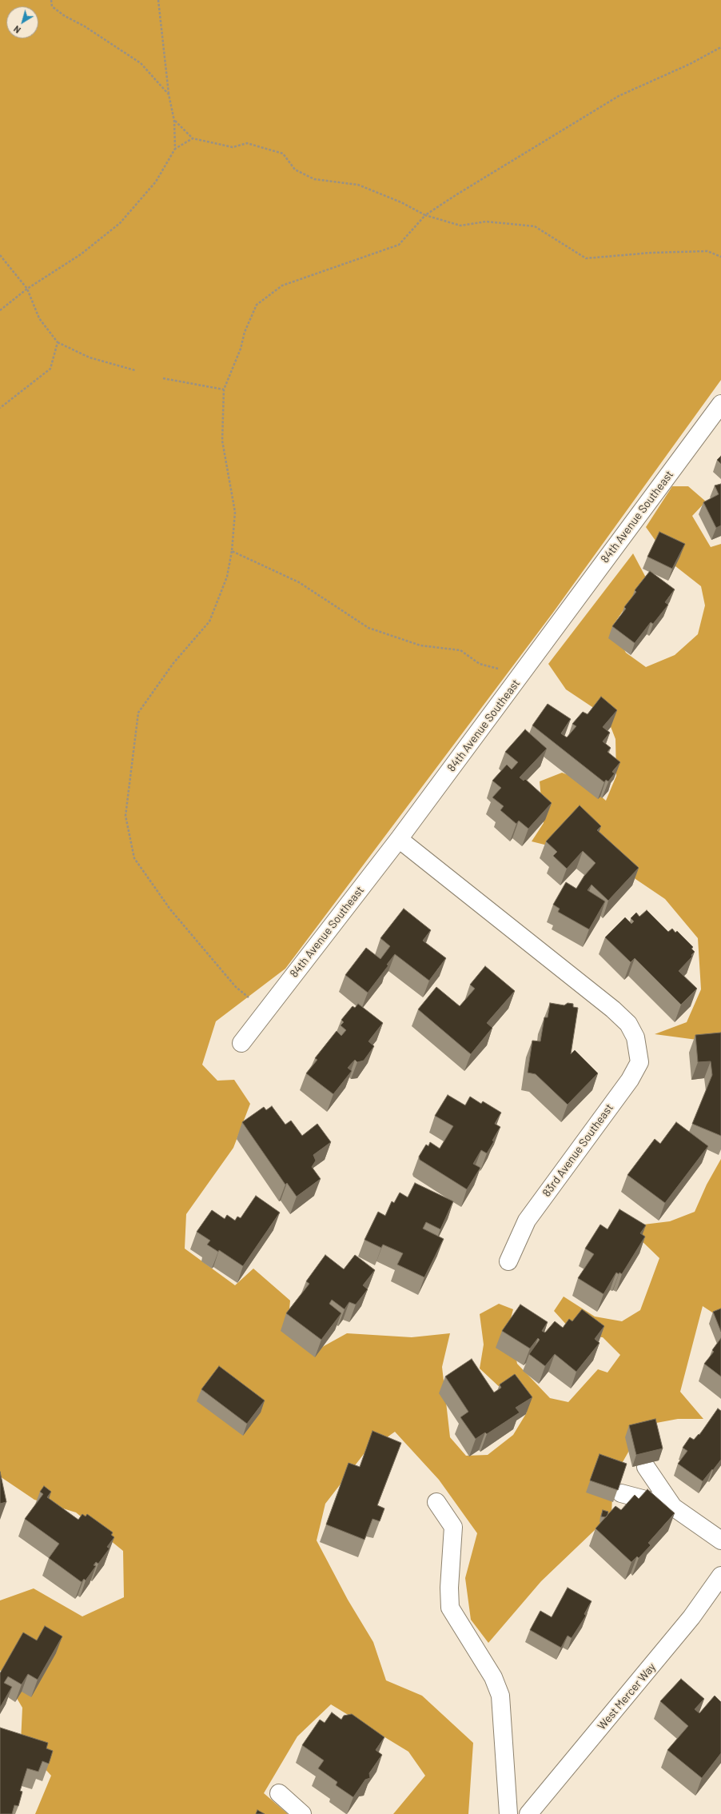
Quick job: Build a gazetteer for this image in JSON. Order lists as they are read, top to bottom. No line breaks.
{"streets":{"street":["84th Avenue Southeast","83rd Avenue Southeast","West Mercer Way"]},"crossings":[["84th Avenue Southeast","83rd Avenue Southeast"]],"north":"bottom left"}
